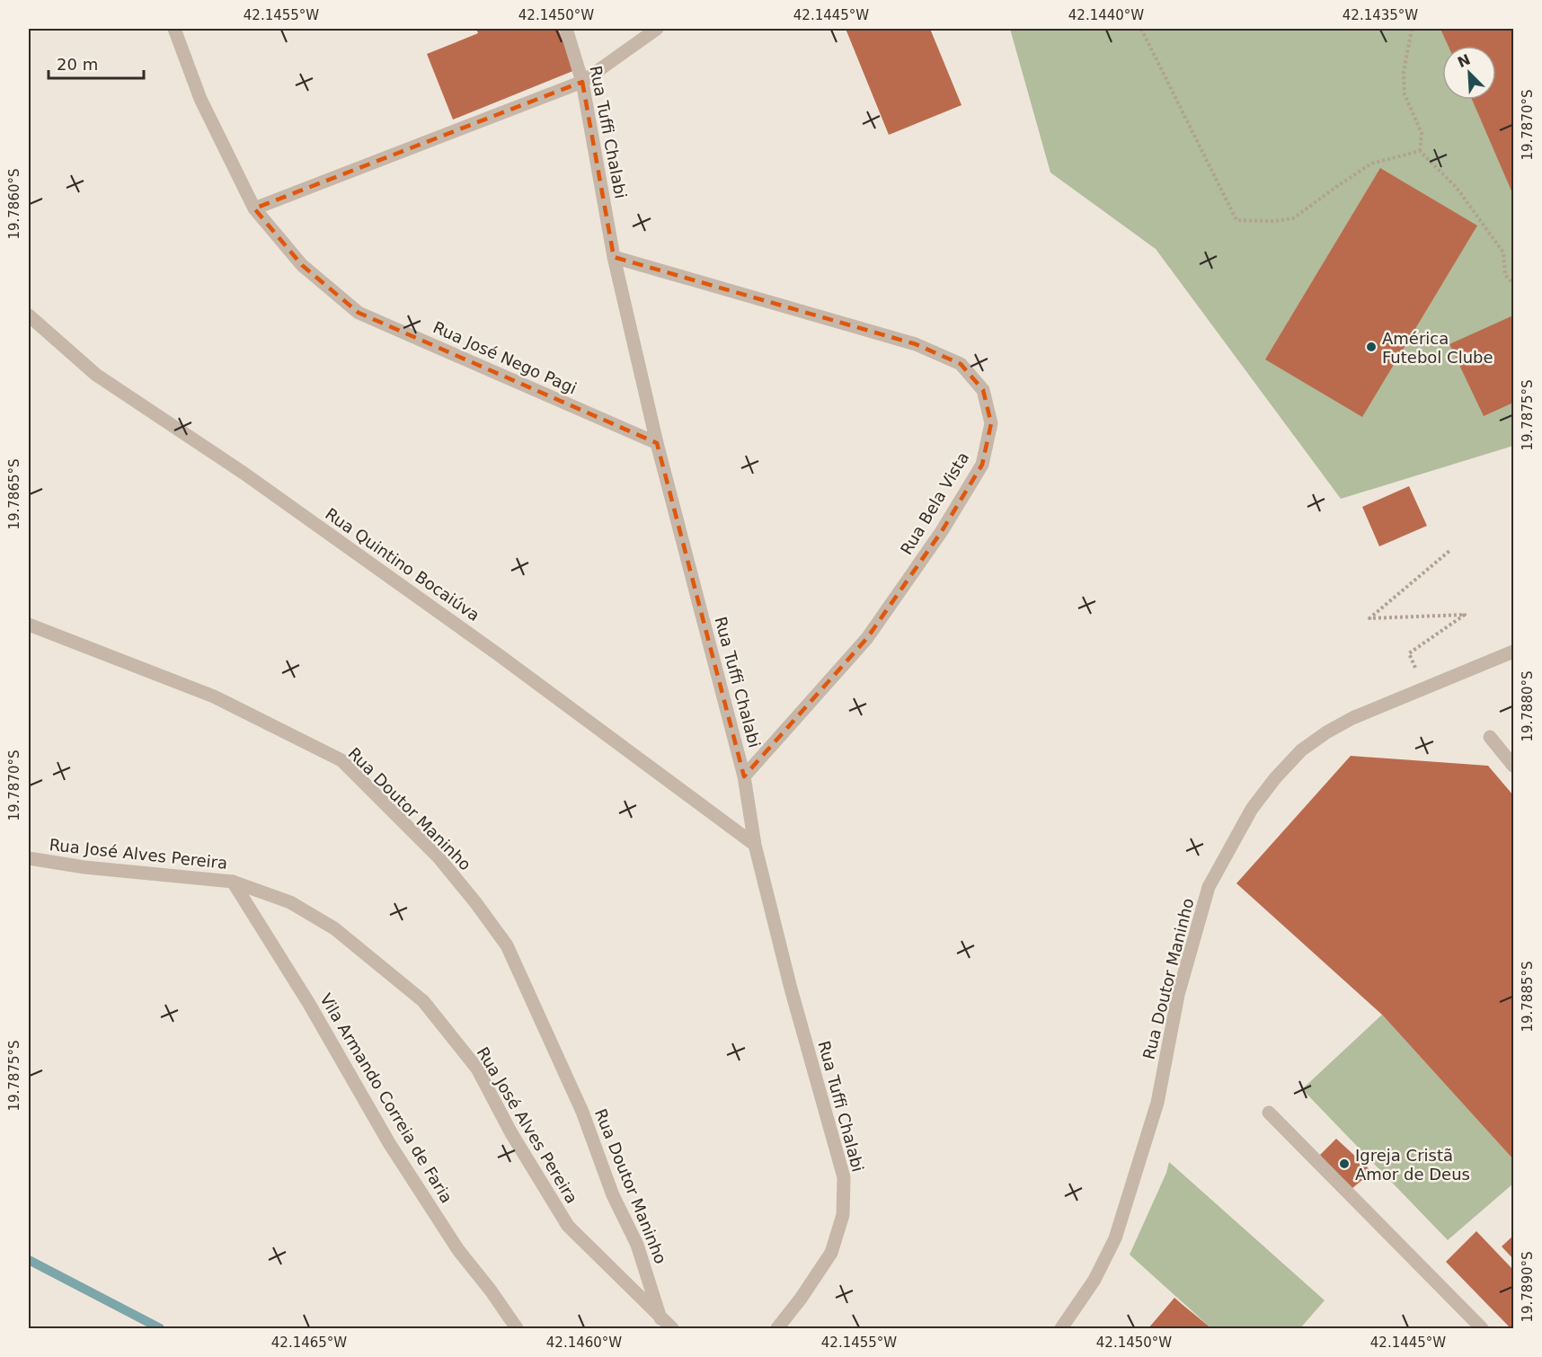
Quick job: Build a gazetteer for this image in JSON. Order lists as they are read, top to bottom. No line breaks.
{"streets":{"street":["Rua Tuffi Chalabi","Rua José Nego Pagi","Rua Bela Vista","Rua Quintino Bocaiúva","Rua Doutor Maninho","Rua José Alves Pereira","Vila Armando Correia de Faria"]},"crossings":[["Rua Tuffi Chalabi","Rua José Nego Pagi"],["Rua Tuffi Chalabi","Rua Bela Vista"],["Rua Tuffi Chalabi","Rua Quintino Bocaiúva"],["Rua Doutor Maninho","Rua José Alves Pereira"],["Rua José Alves Pereira","Vila Armando Correia de Faria"]],"places":["América Futebol Clube","Igreja Cristã Amor de Deus"],"scale_bar":"20 m","north":"top left","coordinates":["42.1455°W","42.1450°W","42.1445°W","42.1440°W","42.1435°W","19.7870°S","19.7860°S","19.7875°S","19.7865°S","19.7880°S","19.7885°S","19.7890°S","42.1465°W","42.1460°W"]}
